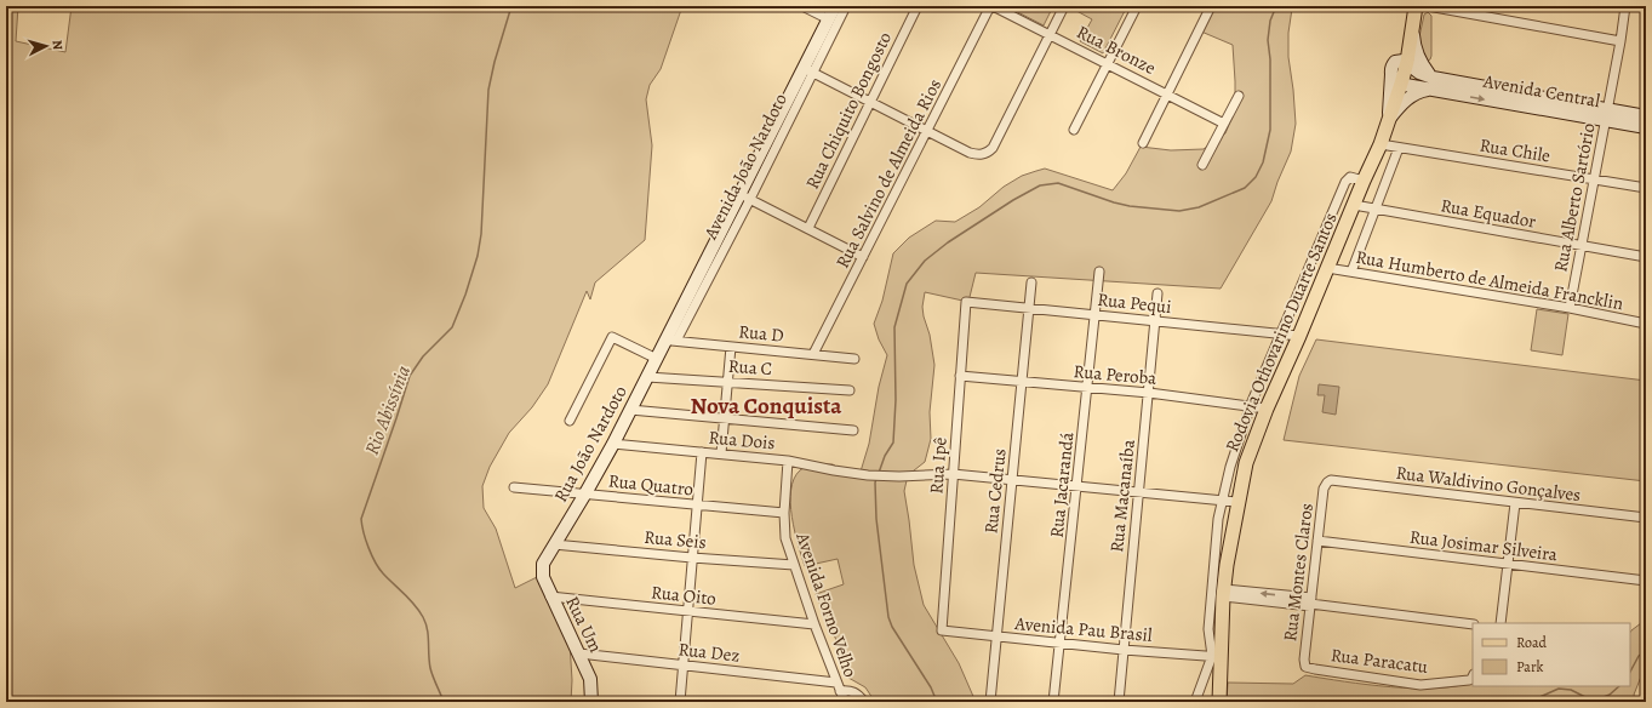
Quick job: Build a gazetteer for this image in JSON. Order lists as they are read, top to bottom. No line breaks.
{"streets":{"main road":["Rodovia Othovarino Duarte Santos"],"street":["Rua Bronze","Avenida Central","Rua Chiquito Bongosto","Rua Chile","Avenida João Nardoto","Rua Salvino de Almeida Rios","Rua Alberto Sartório","Rua Equador","Rua Humberto de Almeida Francklin","Rua Pequi","Rua D","Rua C","Rua Peroba","Rua Dois","Rua João Nardoto","Rua Ipê","Rua Waldivino Gonçalves","Rua Quatro","Rua Jacarandá","Rua Cedrus","Rua Macanaíba","Rua Seis","Rua Josimar Silveira","Rua Montes Claros","Rua Oito","Avenida Forno Velho","Rua Um","Avenida Pau Brasil","Rua Dez","Rua Paracatu"]},"crossings":[["Rua Bronze","Rua Salvino de Almeida Rios"],["Avenida Central","Rua Alberto Sartório"],["Avenida Central","Rodovia Othovarino Duarte Santos"],["Rua Chile","Rua Alberto Sartório"],["Rua Chile","Rodovia Othovarino Duarte Santos"],["Avenida João Nardoto","Rua D"],["Avenida João Nardoto","Rua João Nardoto"],["Rua Salvino de Almeida Rios","Rua D"],["Rua Alberto Sartório","Rua Equador"],["Rua Alberto Sartório","Rua Humberto de Almeida Francklin"],["Rua Equador","Rodovia Othovarino Duarte Santos"],["Rua Humberto de Almeida Francklin","Rodovia Othovarino Duarte Santos"],["Rua Pequi","Rodovia Othovarino Duarte Santos"],["Rua Pequi","Rua Ipê"],["Rua Pequi","Rua Jacarandá"],["Rua Pequi","Rua Cedrus"],["Rua Pequi","Rua Macanaíba"],["Rodovia Othovarino Duarte Santos","Rua Peroba"],["Rodovia Othovarino Duarte Santos","Avenida Pau Brasil"],["Rua D","Rua João Nardoto"],["Rua C","Rua João Nardoto"],["Rua Peroba","Rua Ipê"],["Rua Peroba","Rua Jacarandá"],["Rua Peroba","Rua Cedrus"],["Rua Peroba","Rua Macanaíba"],["Rua Dois","Rua João Nardoto"],["Rua Dois","Rua Ipê"],["Rua Dois","Avenida Forno Velho"],["Rua João Nardoto","Rua Quatro"],["Rua João Nardoto","Rua Seis"],["Rua João Nardoto","Rua Um"],["Rua Ipê","Avenida Pau Brasil"],["Rua Waldivino Gonçalves","Rua Montes Claros"],["Rua Quatro","Avenida Forno Velho"],["Rua Jacarandá","Avenida Pau Brasil"],["Rua Cedrus","Avenida Pau Brasil"],["Rua Macanaíba","Avenida Pau Brasil"],["Rua Seis","Avenida Forno Velho"],["Rua Josimar Silveira","Rua Montes Claros"],["Rua Montes Claros","Rua Paracatu"],["Rua Oito","Avenida Forno Velho"],["Rua Oito","Rua Um"],["Avenida Forno Velho","Rua Dez"],["Rua Um","Rua Dez"]],"districts":["Nova Conquista"],"water":["Rio Abissínia"],"legend":["Road","Park"],"north":"right"}
